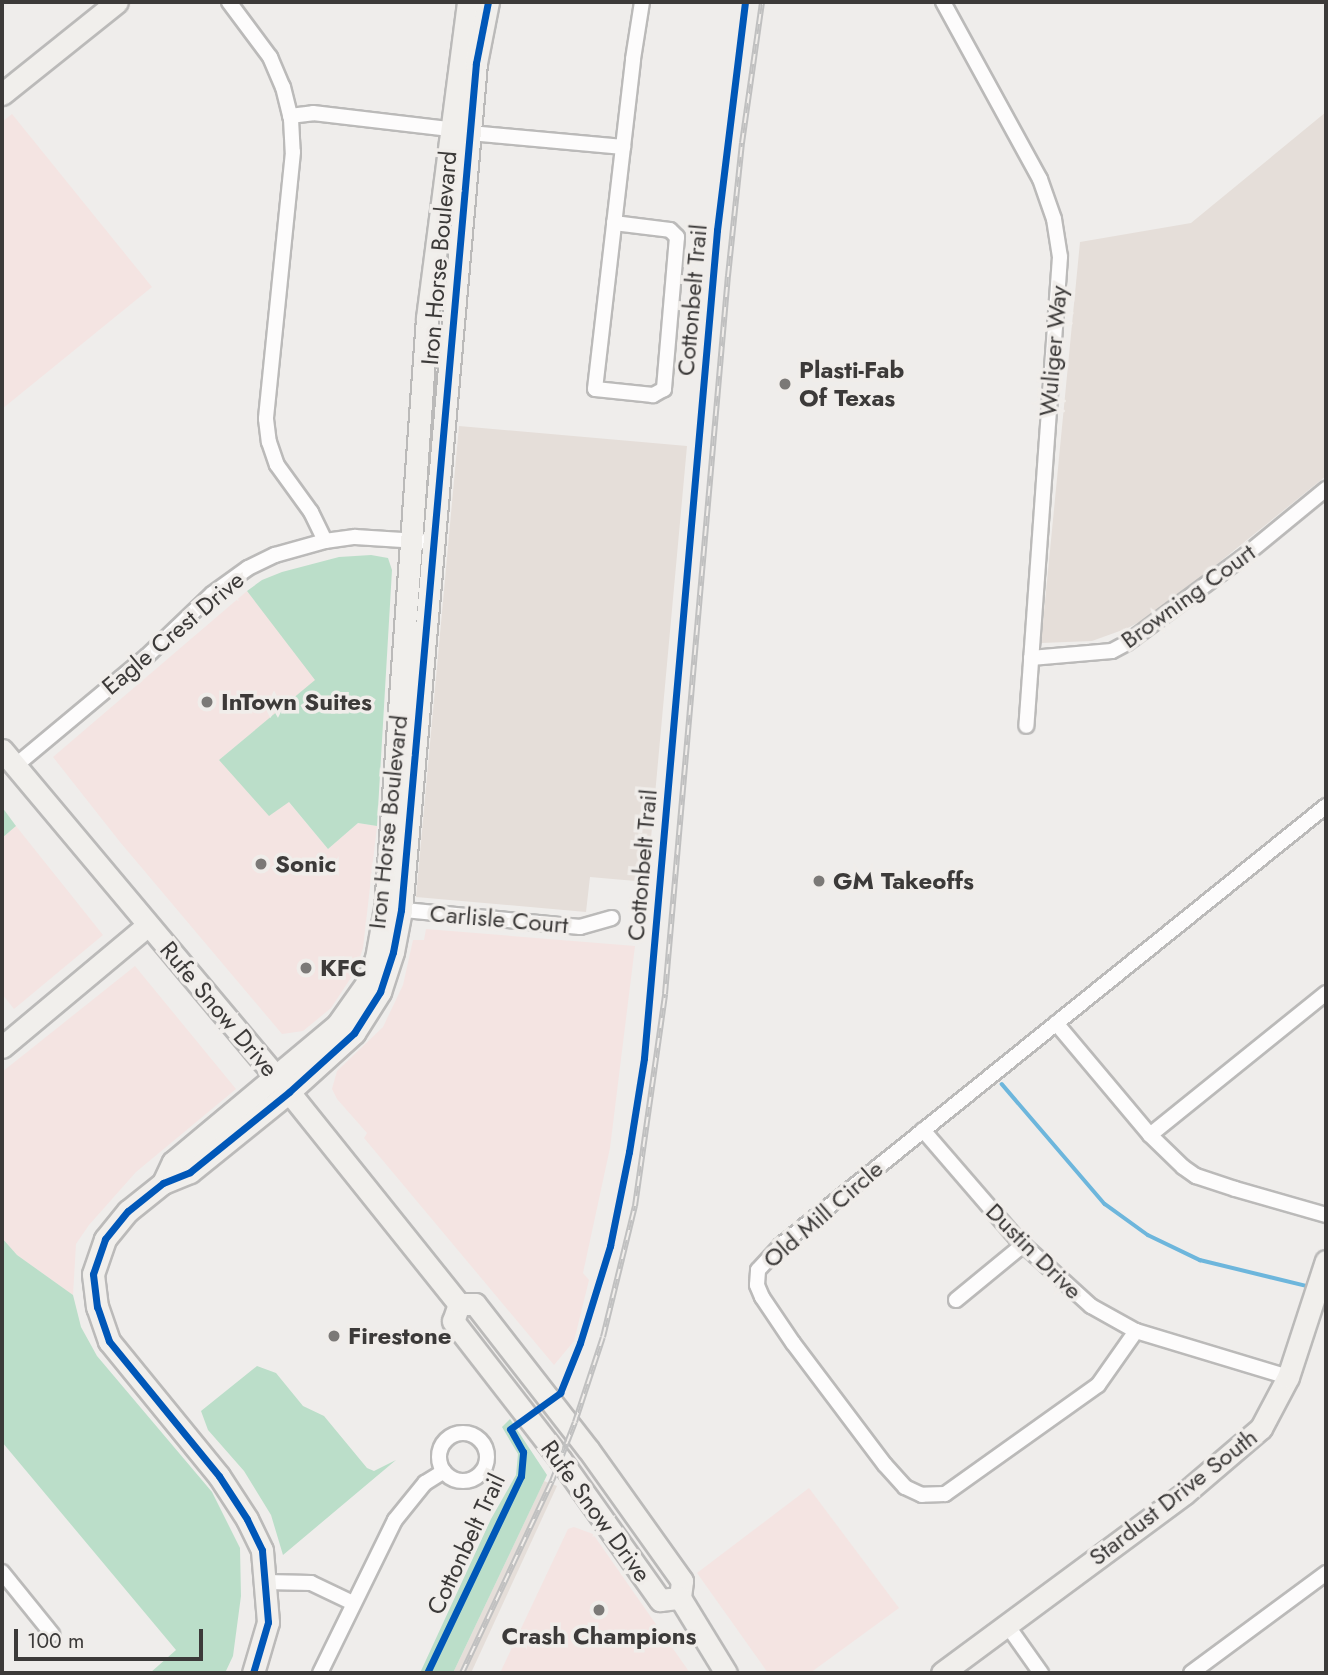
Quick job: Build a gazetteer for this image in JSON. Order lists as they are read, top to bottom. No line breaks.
{"streets":{"street":["Iron Horse Boulevard","Wuliger Way","Browning Court","Eagle Crest Drive","Carlisle Court","Rufe Snow Drive","Old Mill Circle","Dustin Drive","Stardust Drive South"],"cycle path":["Cottonbelt Trail"]},"crossings":[["Iron Horse Boulevard","Eagle Crest Drive"],["Iron Horse Boulevard","Carlisle Court"],["Iron Horse Boulevard","Rufe Snow Drive"],["Wuliger Way","Browning Court"],["Eagle Crest Drive","Rufe Snow Drive"],["Old Mill Circle","Dustin Drive"],["Dustin Drive","Stardust Drive South"]],"places":["Plasti-Fab Of Texas","InTown Suites","Sonic","GM Takeoffs","KFC","Firestone","Crash Champions"],"scale_bar":"100 m"}
